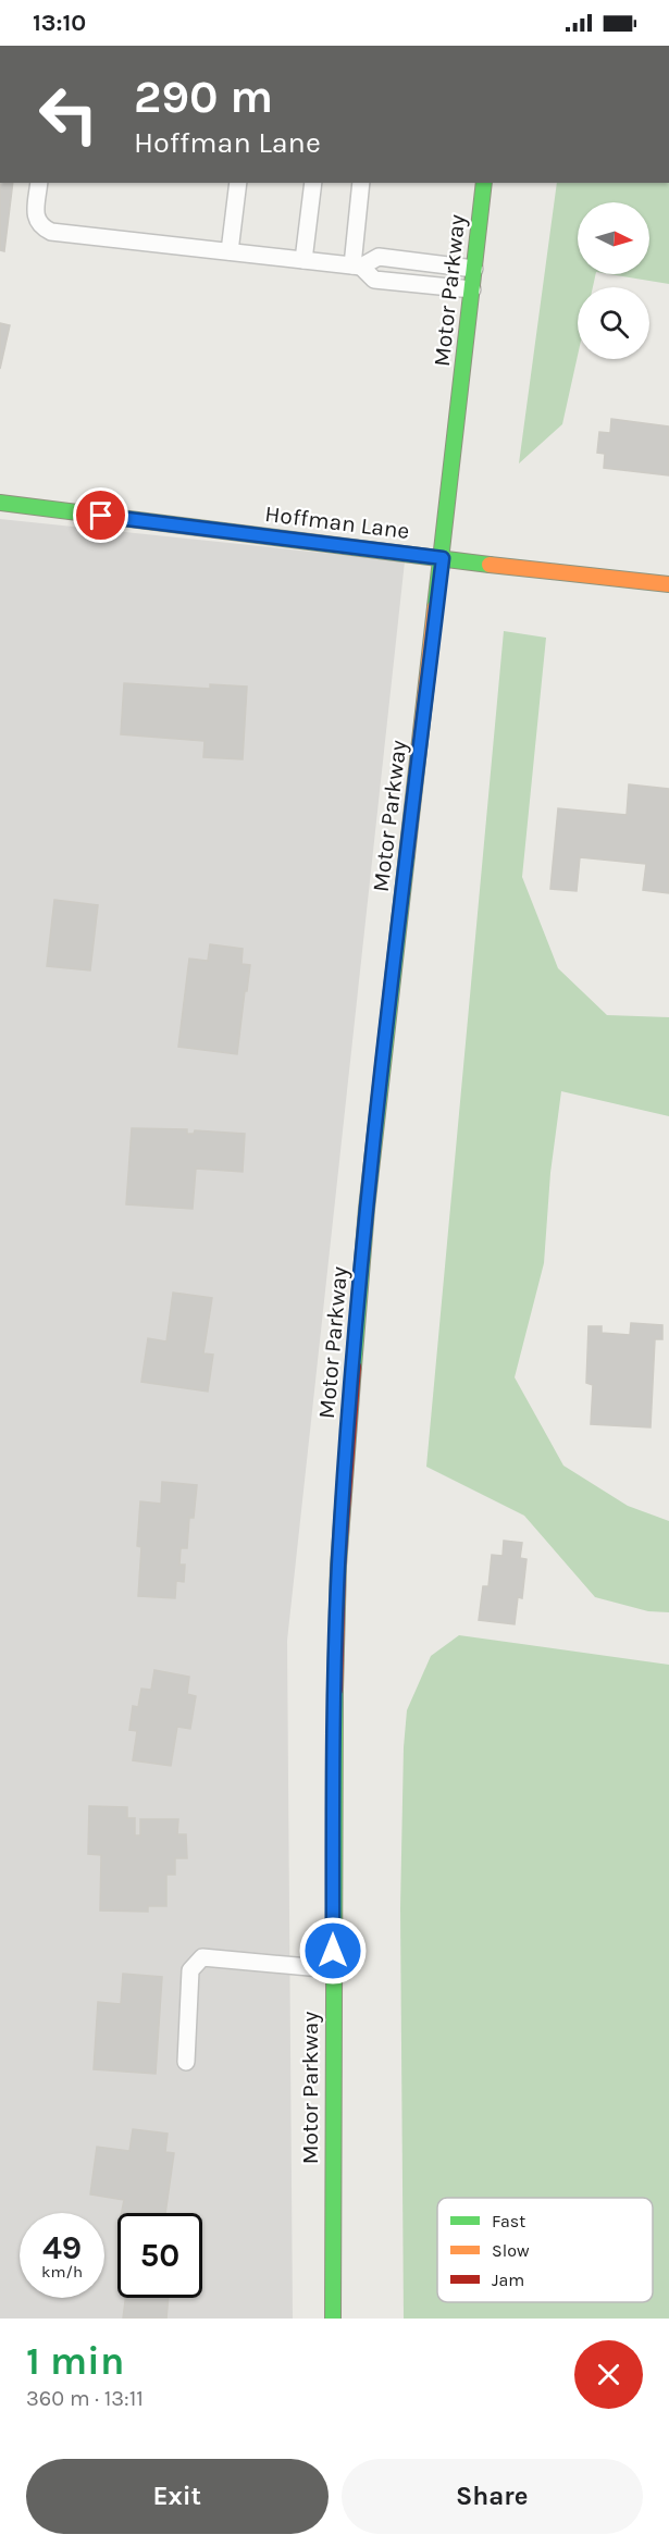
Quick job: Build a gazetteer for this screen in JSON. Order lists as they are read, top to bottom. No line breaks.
{"streets":{"main road":["Motor Parkway","Hoffman Lane"]},"crossings":[["Motor Parkway","Hoffman Lane"]],"legend":["Fast","Slow","Jam"],"north":"right","page":{"status":"13:10","turn":["290 m","Hoffman Lane"],"speed":"49 km/h","limit":"50","heading":["1 min","360 m · 13:11"],"buttons":["Exit","Share"]}}
